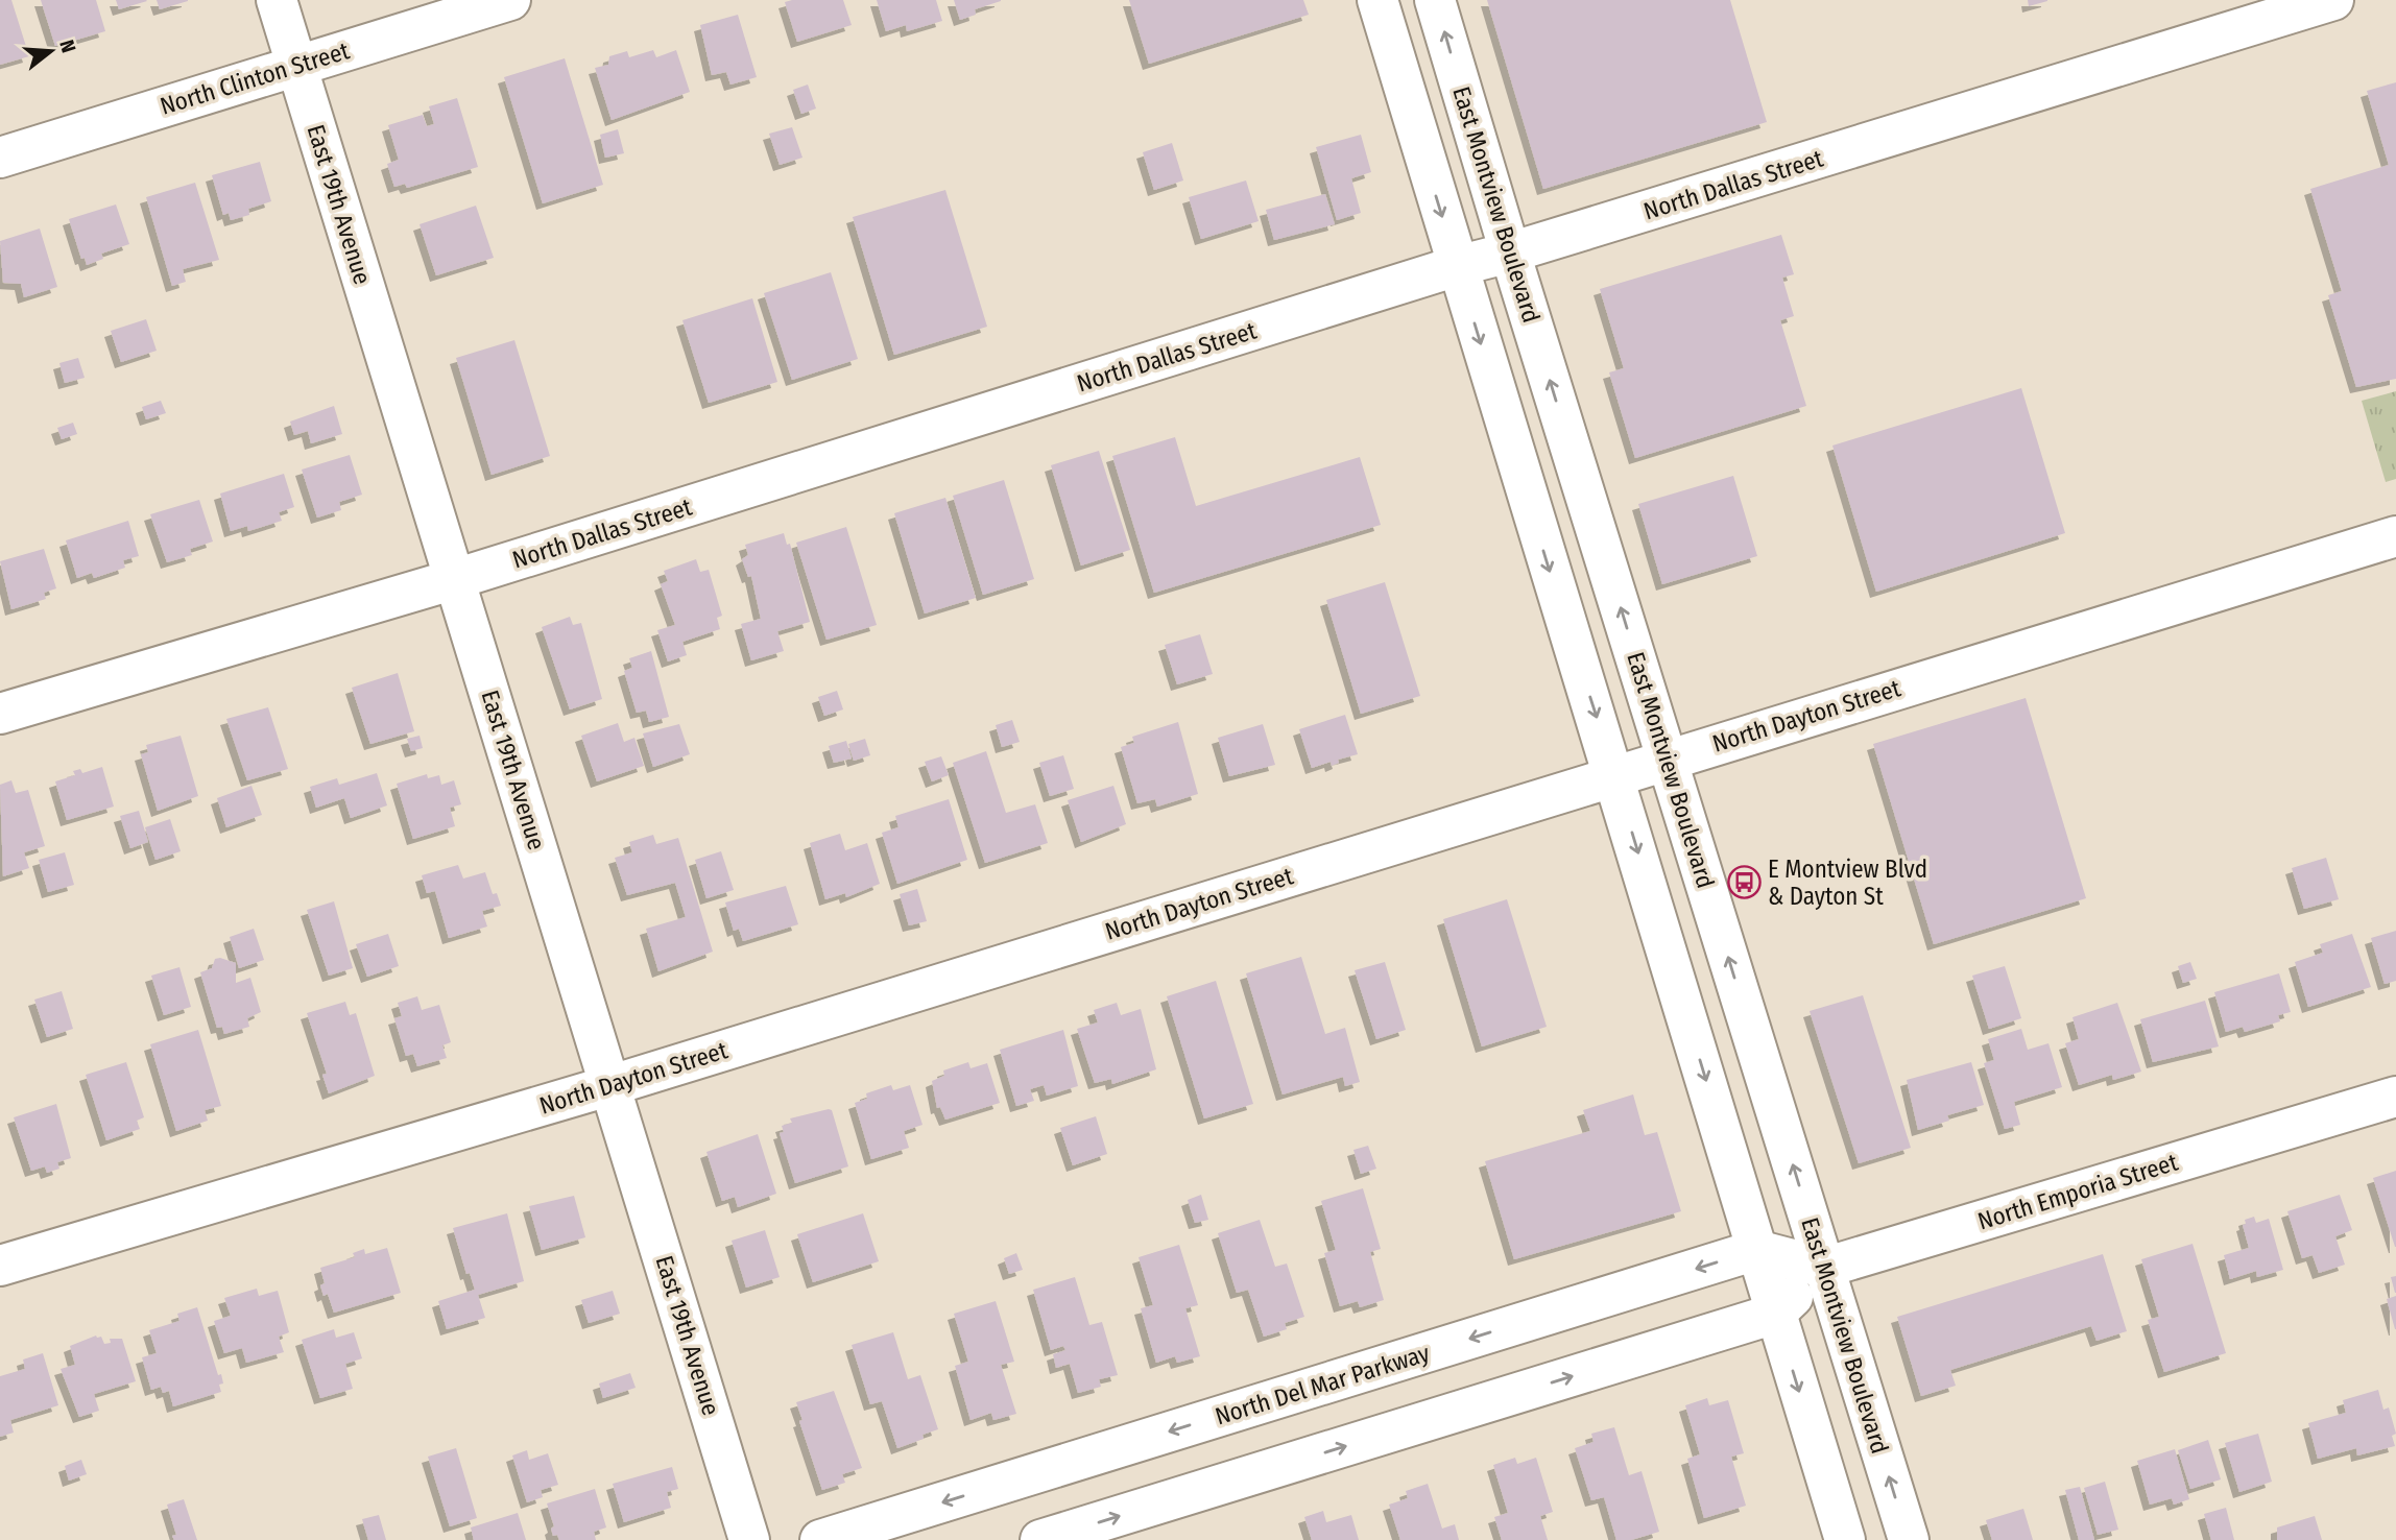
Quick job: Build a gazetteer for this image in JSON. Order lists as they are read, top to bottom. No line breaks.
{"streets":{"street":["North Clinton Street","North Dallas Street","East 19th Avenue","East Montview Boulevard","North Dayton Street","North Emporia Street","North Del Mar Parkway"]},"crossings":[["North Clinton Street","East 19th Avenue"],["North Dallas Street","East 19th Avenue"],["North Dallas Street","East Montview Boulevard"],["East 19th Avenue","North Dayton Street"],["East Montview Boulevard","North Dayton Street"],["East Montview Boulevard","North Emporia Street"]],"places":{"bus stop":["E Montview Blvd & Dayton St"]},"north":"right"}
